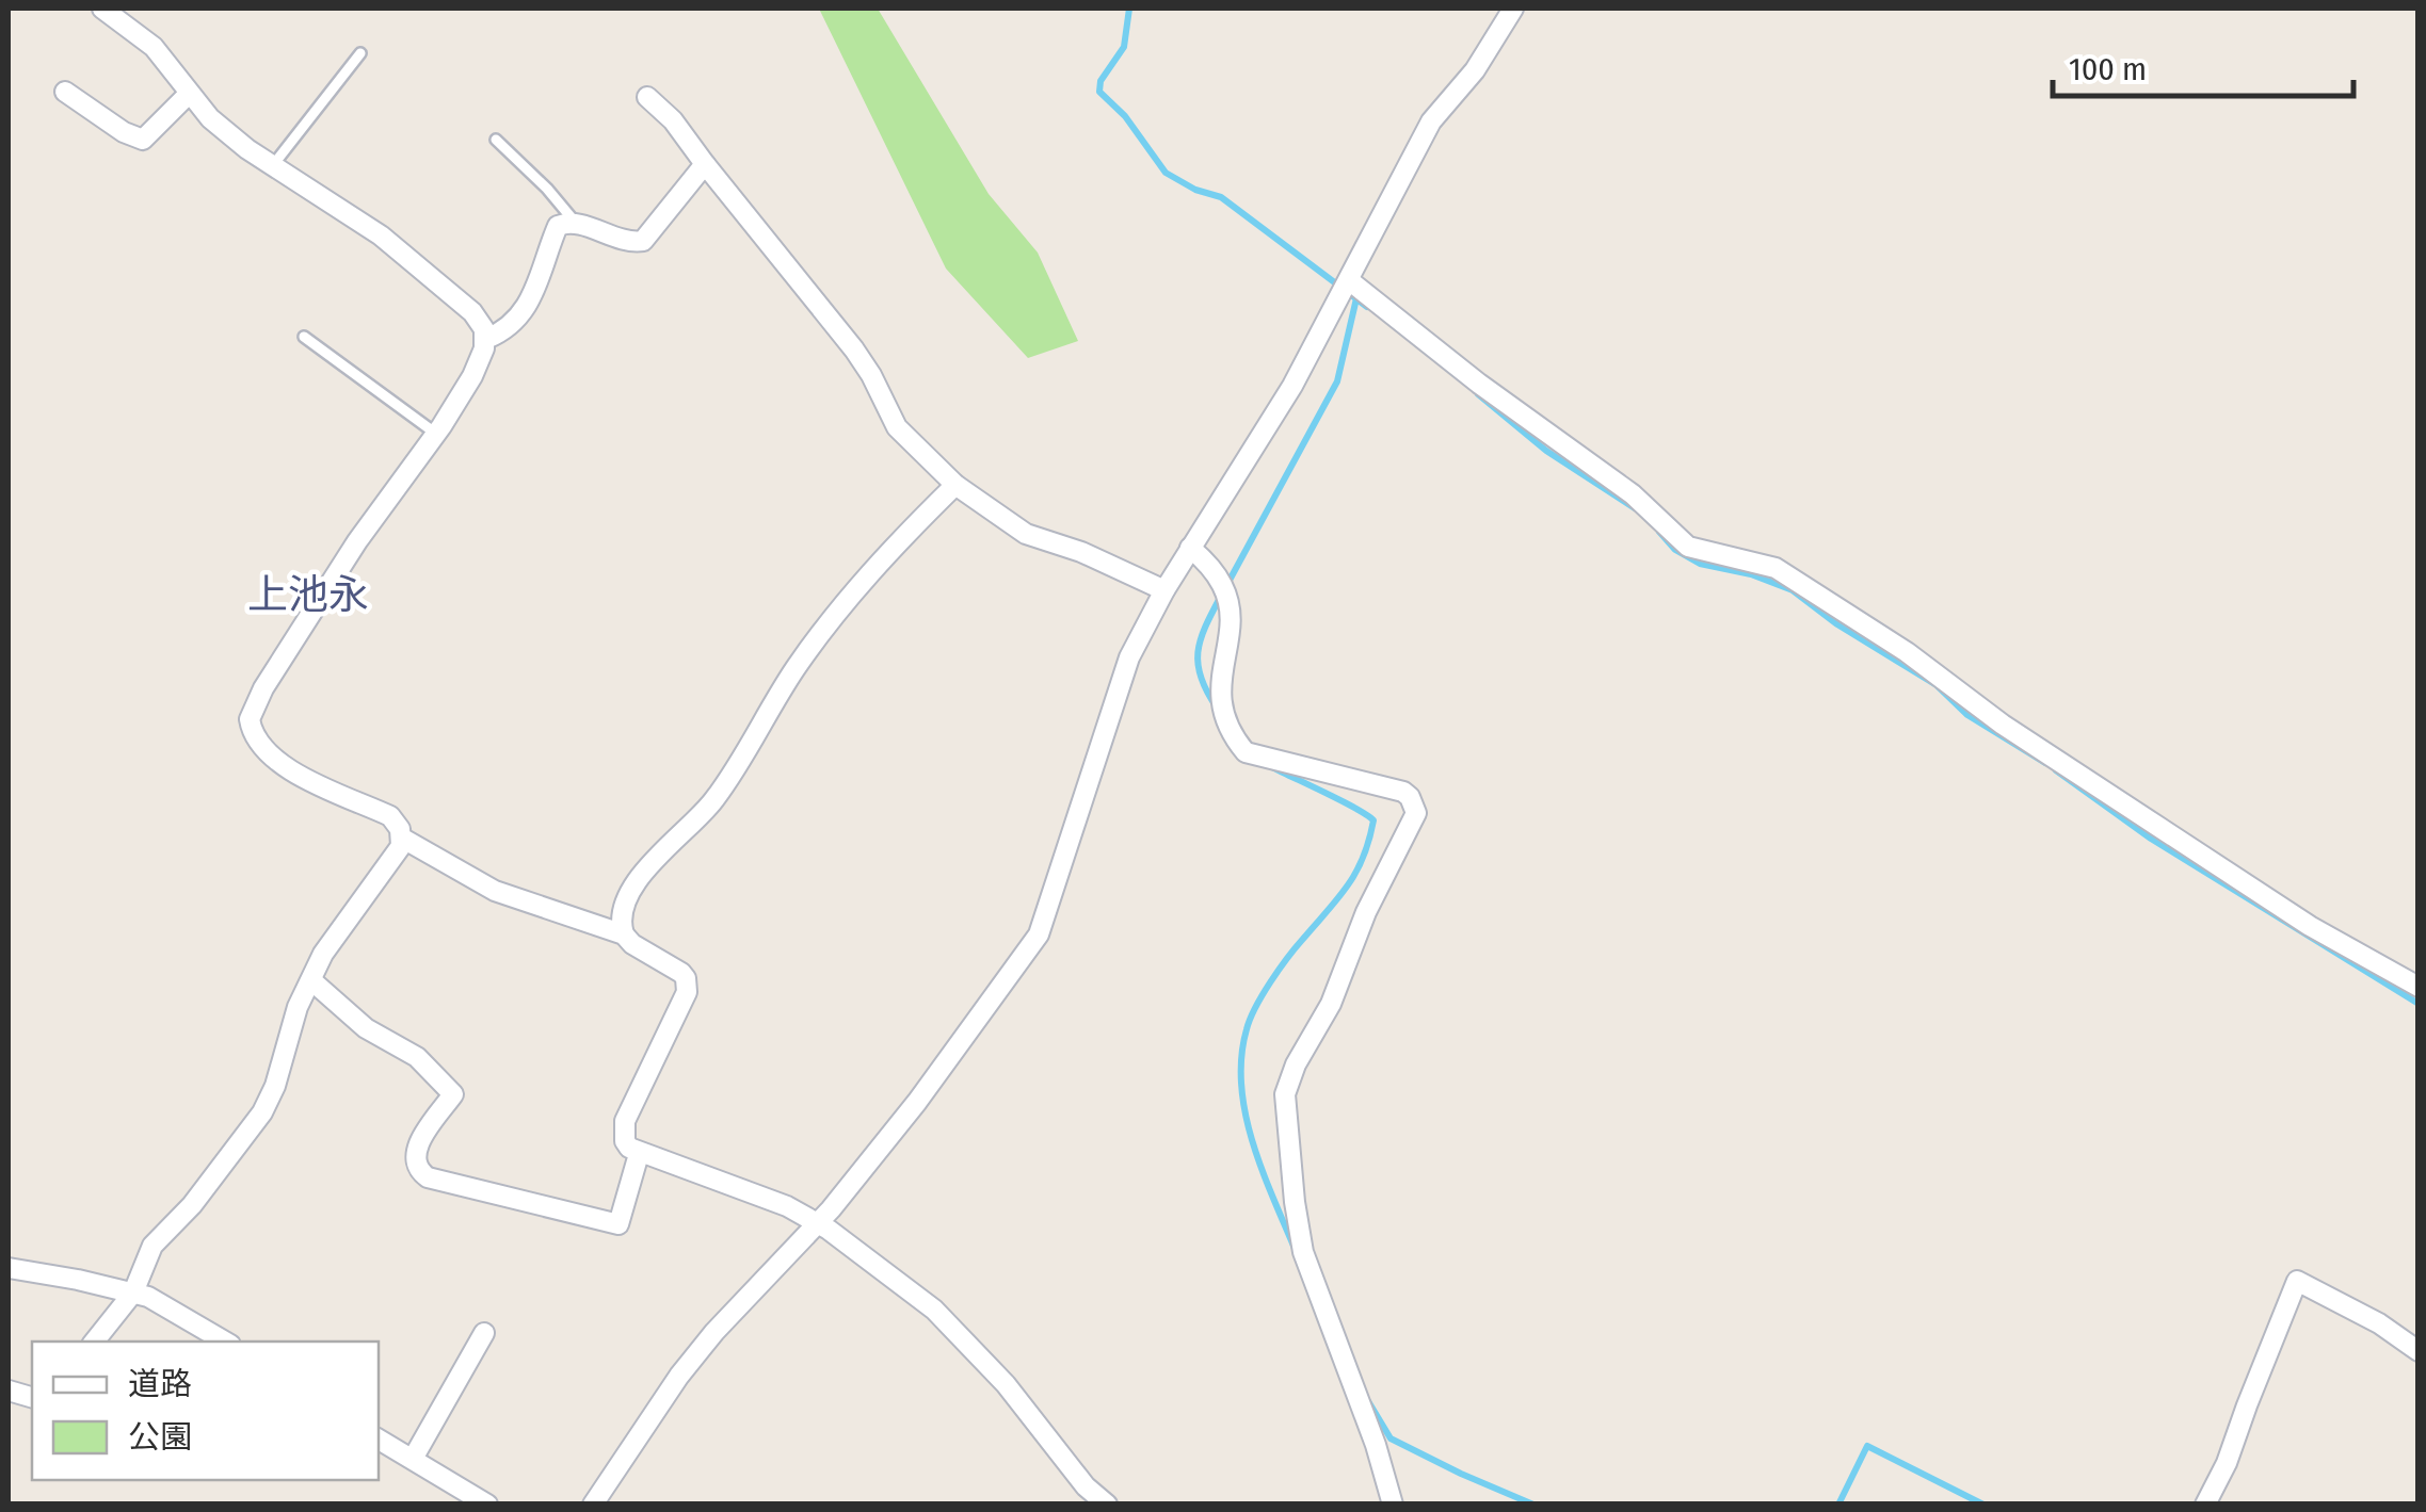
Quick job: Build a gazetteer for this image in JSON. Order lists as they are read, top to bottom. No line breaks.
{"districts":["上池永"],"legend":["道路","公園"],"scale_bar":"100 m"}
